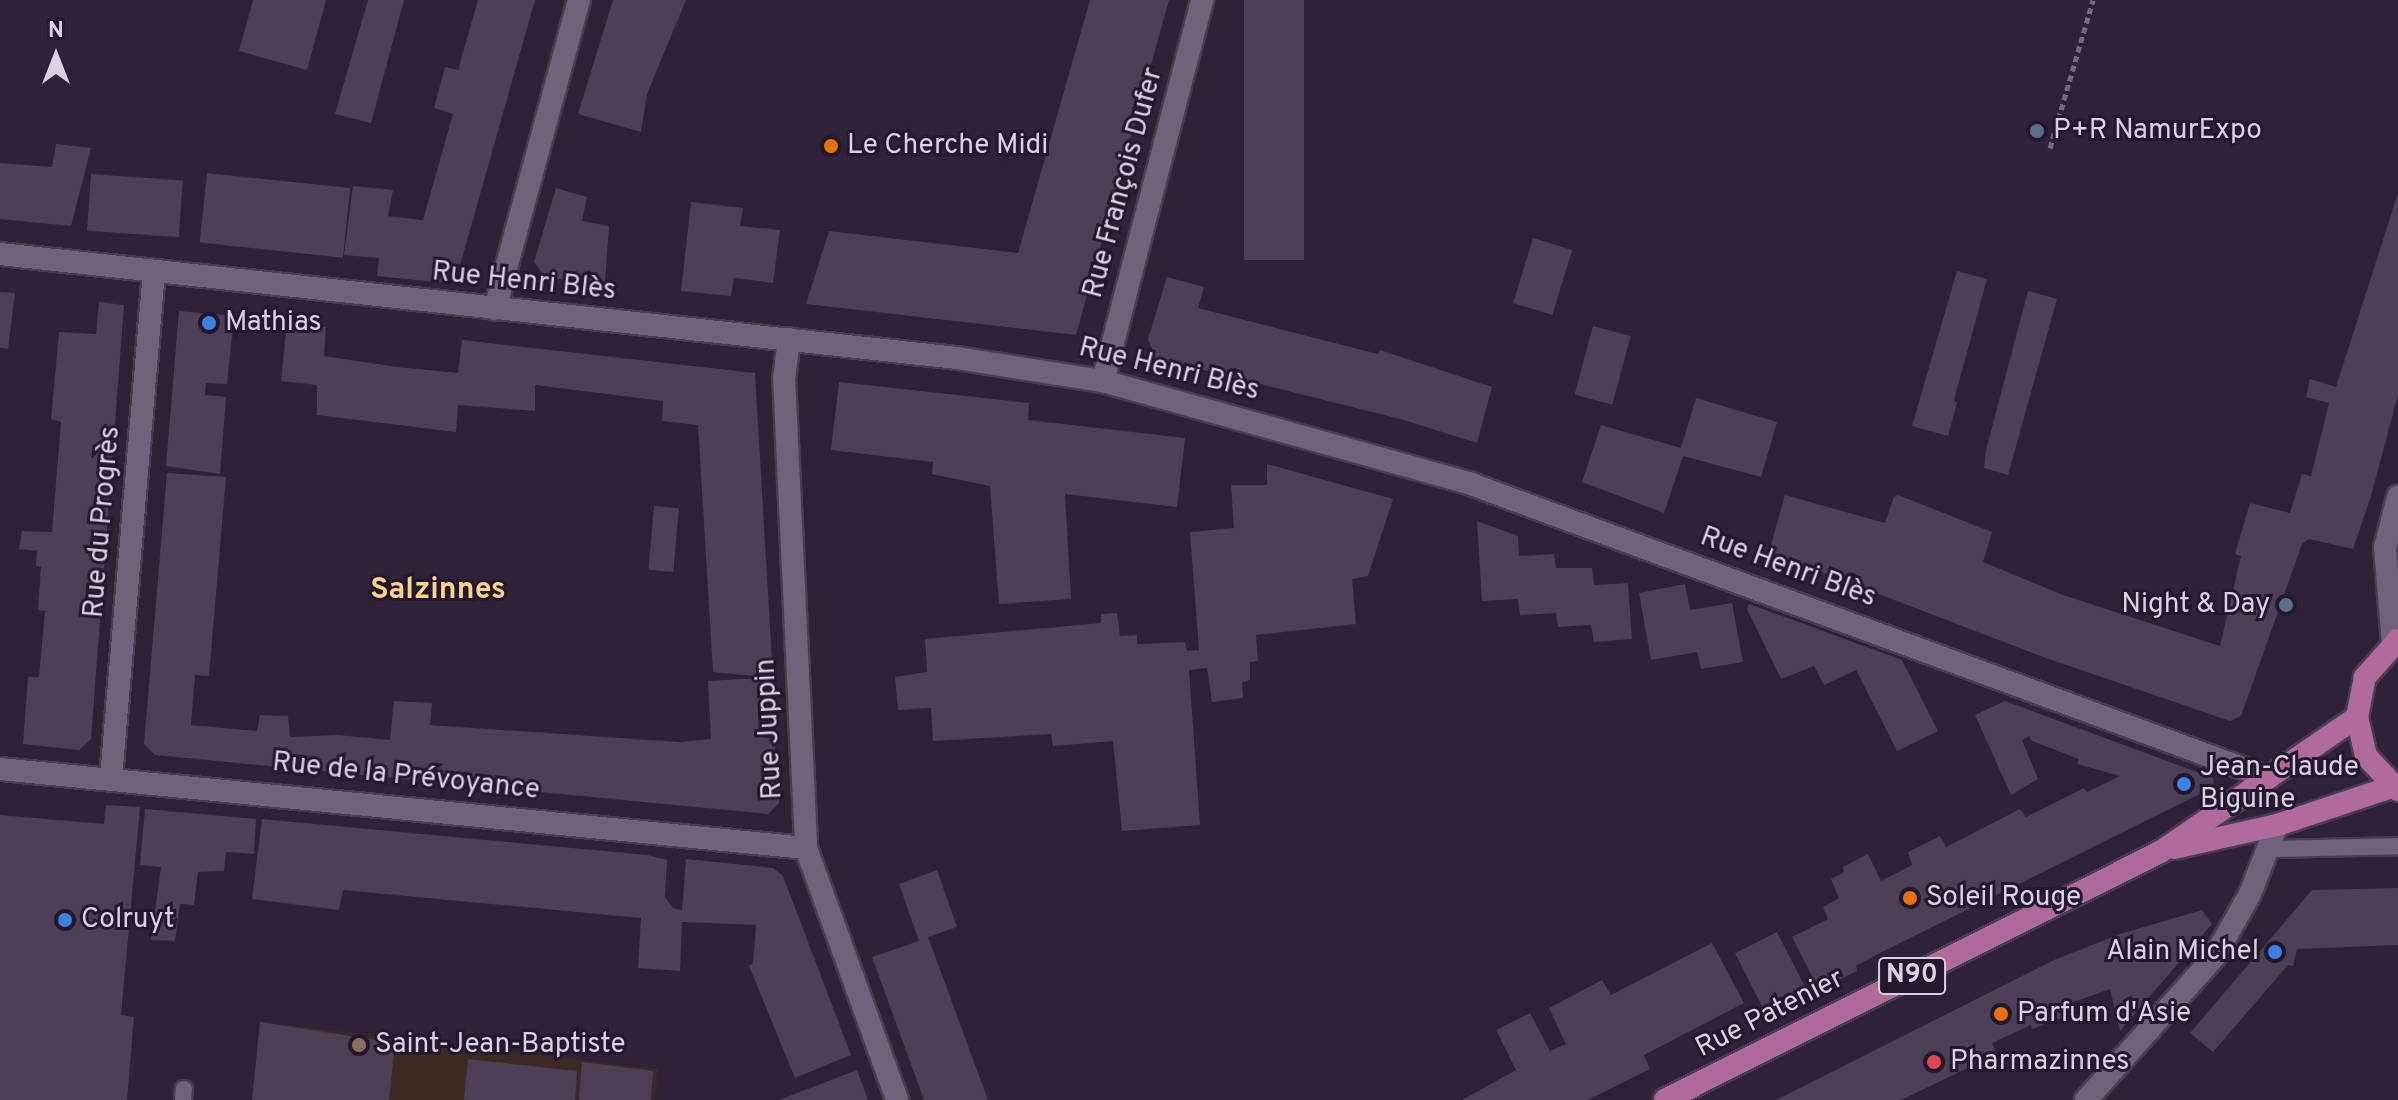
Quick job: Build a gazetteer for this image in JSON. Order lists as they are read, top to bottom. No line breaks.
{"streets":{"main road":["N90","Rue Patenier"],"street":["Rue François Dufer","Rue Henri Blès","Rue du Progrès","Rue Juppin","Rue de la Prévoyance"]},"crossings":[["Rue François Dufer","Rue Henri Blès"],["Rue Henri Blès","Rue du Progrès"],["Rue Henri Blès","Rue Juppin"],["Rue Henri Blès","Rue Patenier"],["Rue du Progrès","Rue de la Prévoyance"],["Rue Juppin","Rue de la Prévoyance"],["N90","Rue Patenier"]],"districts":["Salzinnes"],"places":["P+R NamurExpo","Le Cherche Midi","Mathias","Night & Day","Jean-Claude Biguine","Soleil Rouge","Colruyt","Alain Michel","Parfum d'Asie","Saint-Jean-Baptiste","Pharmazinnes"],"north":"top"}
